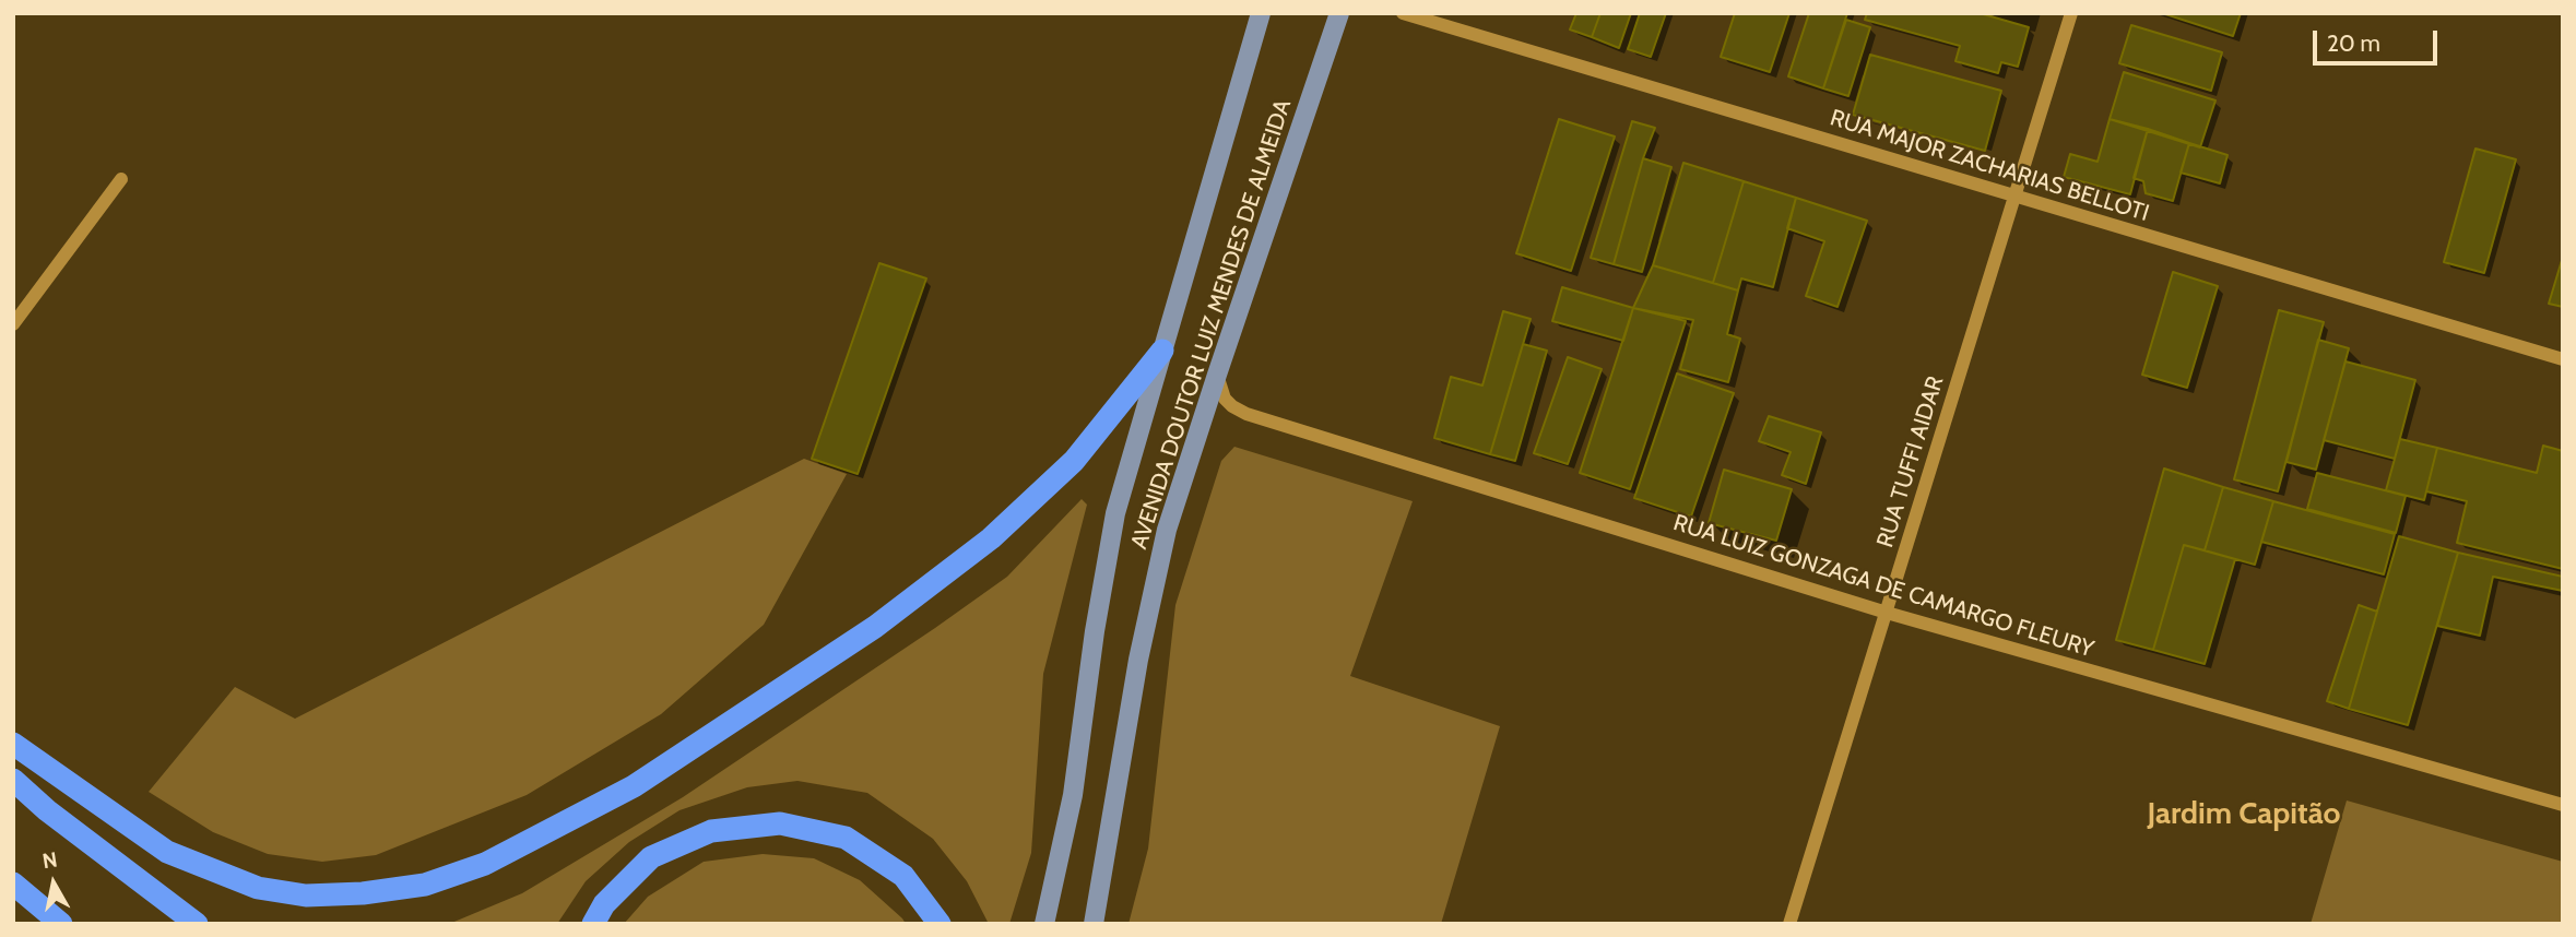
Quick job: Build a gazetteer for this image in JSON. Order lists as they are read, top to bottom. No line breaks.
{"streets":{"main road":["AVENIDA DOUTOR LUIZ MENDES DE ALMEIDA"],"street":["RUA MAJOR ZACHARIAS BELLOTI","RUA TUFFI AIDAR","RUA LUIZ GONZAGA DE CAMARGO FLEURY"]},"crossings":[["RUA MAJOR ZACHARIAS BELLOTI","RUA TUFFI AIDAR"],["AVENIDA DOUTOR LUIZ MENDES DE ALMEIDA","RUA LUIZ GONZAGA DE CAMARGO FLEURY"],["RUA TUFFI AIDAR","RUA LUIZ GONZAGA DE CAMARGO FLEURY"]],"districts":["Jardim Capitão"],"scale_bar":"20 m","north":"top"}
